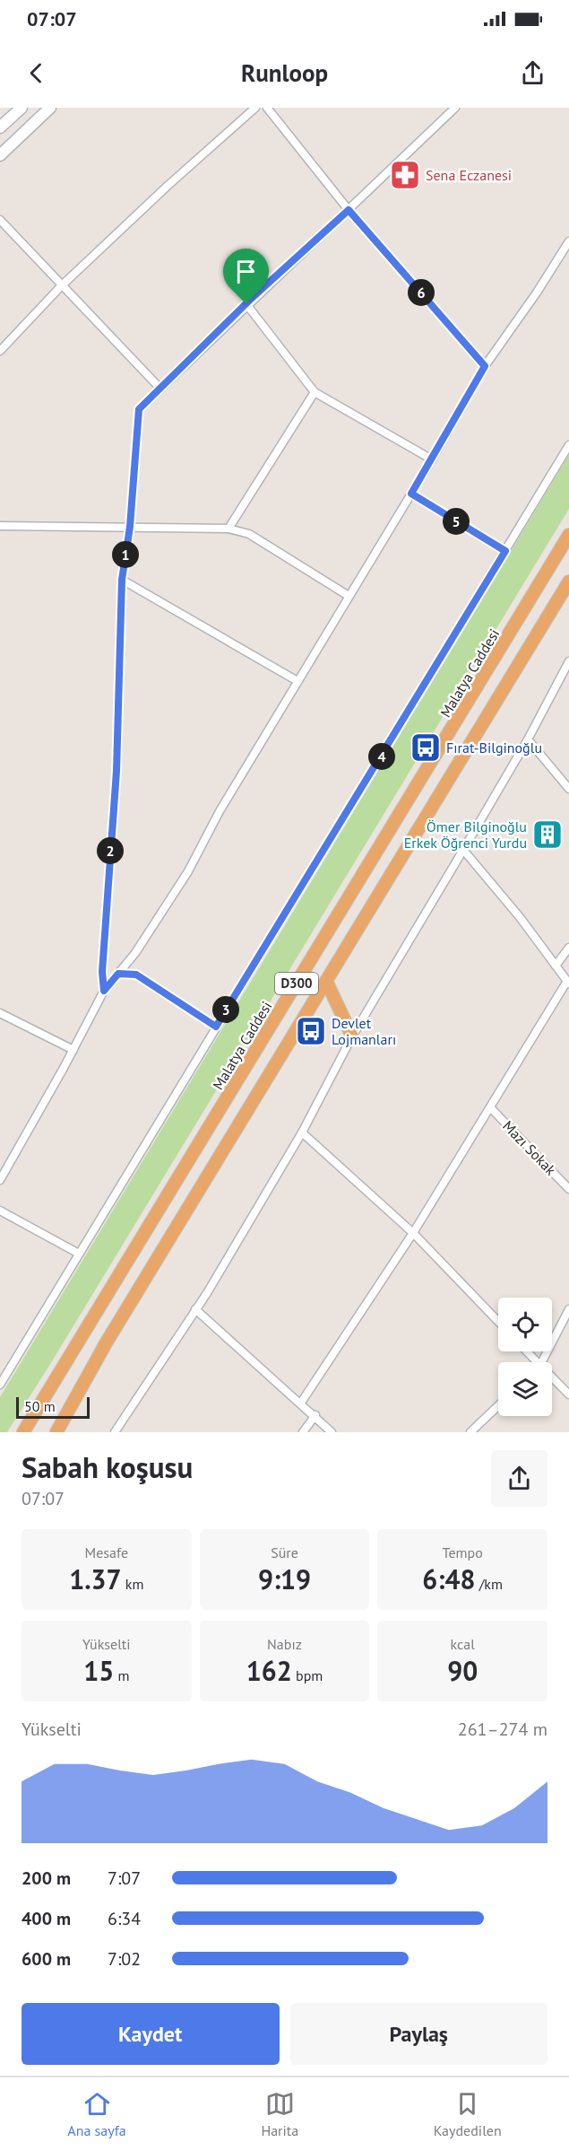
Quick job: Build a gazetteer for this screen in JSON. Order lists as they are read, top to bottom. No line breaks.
{"streets":{"highway":["Malatya Caddesi","D300"],"street":["Mazı Sokak"]},"places":{"pharmacy":["Sena Eczanesi"],"bus stop":["Fırat-Bilginoğlu","Devlet Lojmanları"],"building":["Ömer Bilginoğlu Erkek Öğrenci Yurdu"]},"scale_bar":"50 m","page":{"status":"07:07","header":"Runloop","pins":["6","5","1","4","2","3"],"scale":"50 m","heading":["Sabah koşusu","07:07"],"stats":[["Mesafe","1.37 km"],["Süre","9:19"],["Tempo","6:48 /km"],["Yükselti","15 m"],["Nabız","162 bpm"],["kcal","90"]],"chart":["Yükselti","261–274 m"],"list":[{"name":"200 m","note":"7:07"},{"name":"400 m","note":"6:34"},{"name":"600 m","note":"7:02"}],"buttons":["Kaydet","Paylaş"],"tabs":["Ana sayfa","Harita","Kaydedilen"]}}
